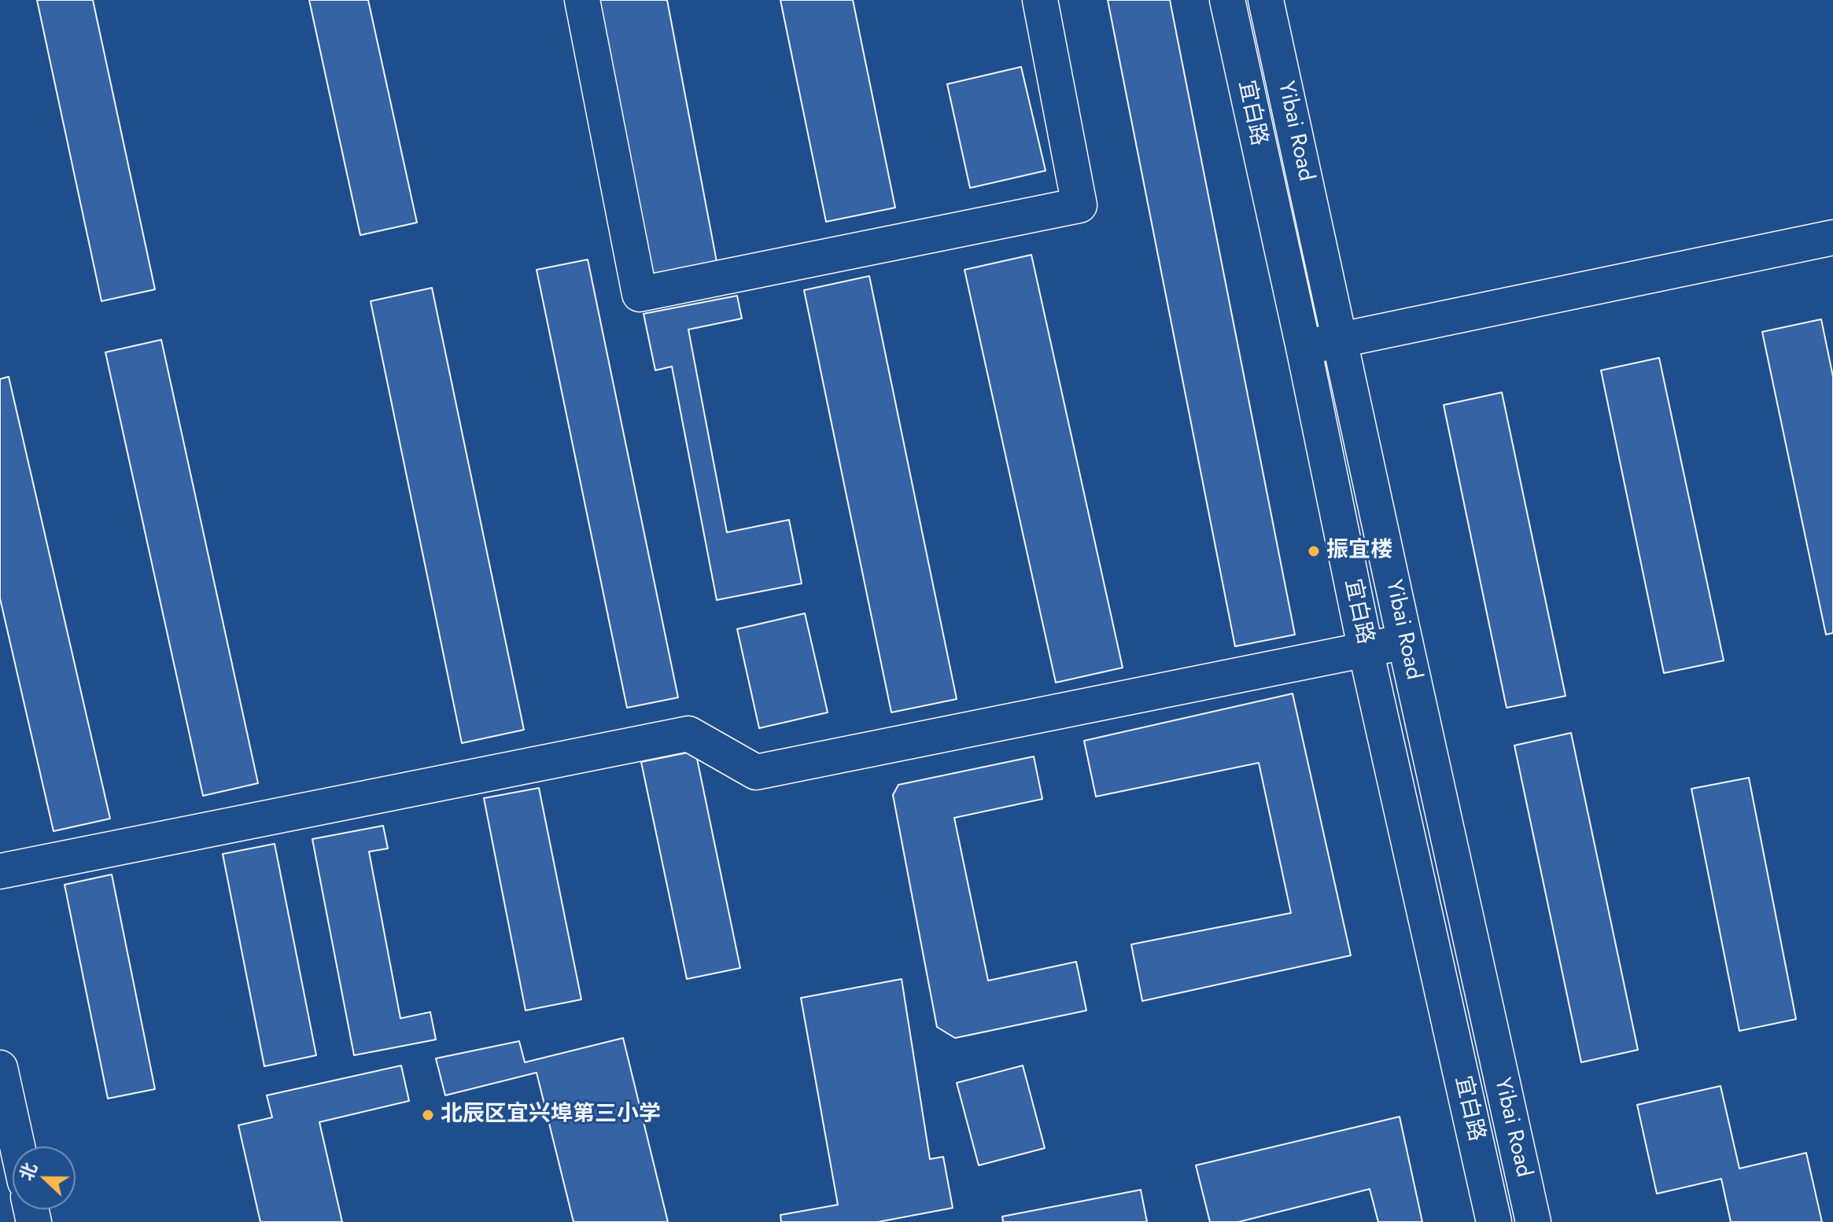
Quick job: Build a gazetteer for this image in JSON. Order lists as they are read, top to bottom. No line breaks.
{"streets":{"main road":["宜白路","Yibai Road"]},"places":["振宜楼","北辰区宜兴埠第三小学"],"north":"left"}
